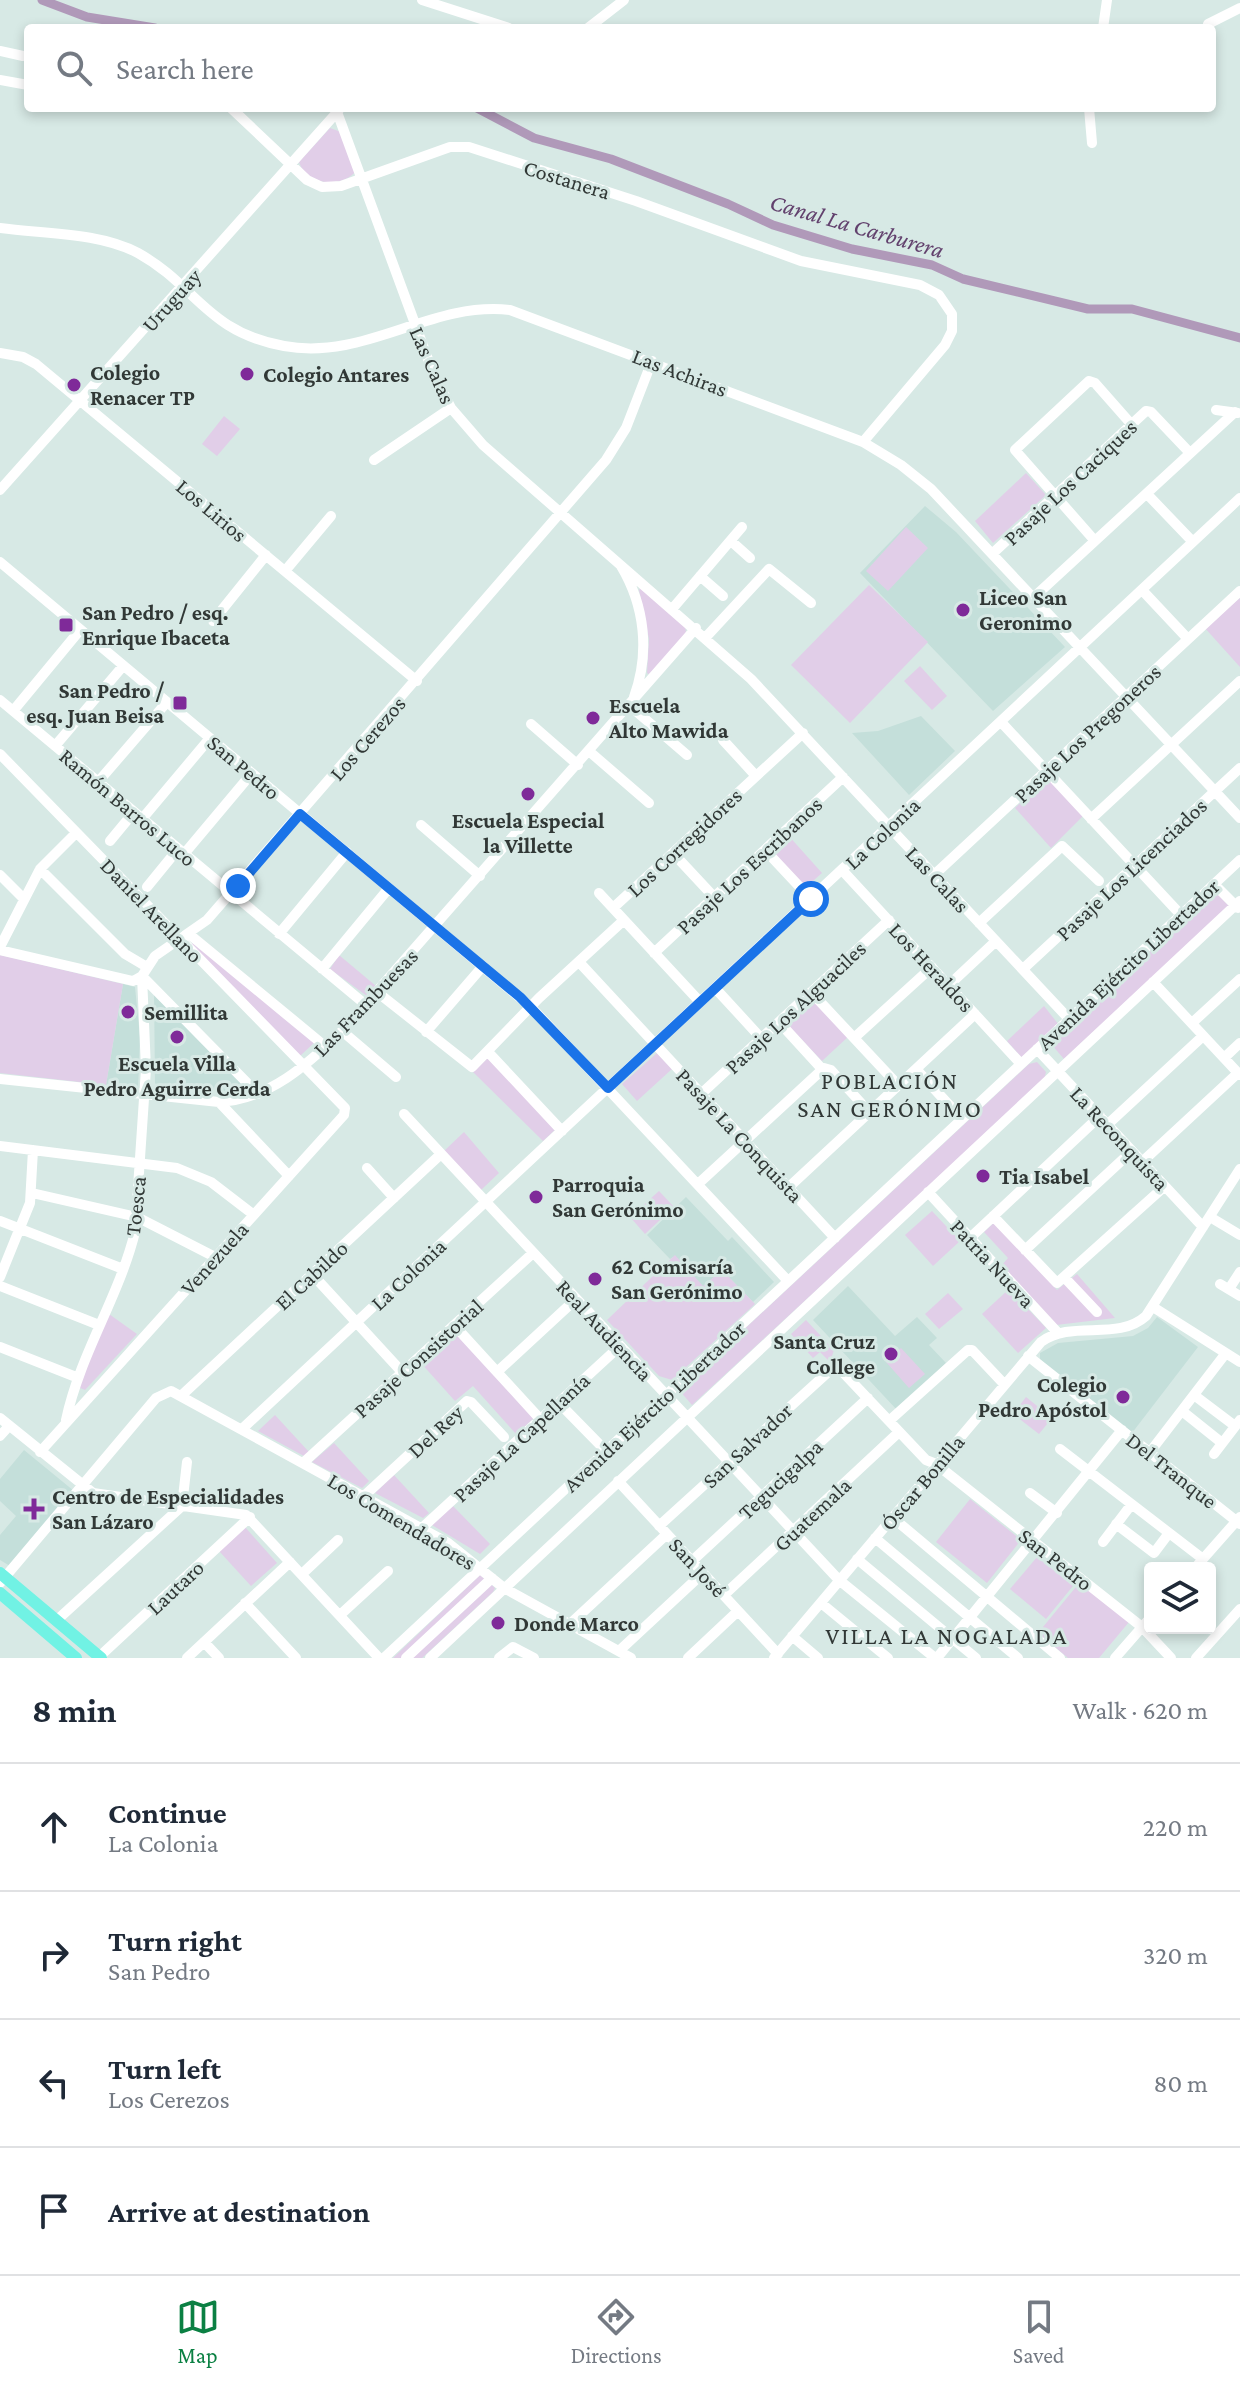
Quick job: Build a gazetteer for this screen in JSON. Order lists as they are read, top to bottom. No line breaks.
{"streets":{"street":["Costanera","Uruguay","Las Calas","Las Achiras","Pasaje Los Caciques","Los Lirios","Pasaje Los Pregoneros","Los Cerezos","San Pedro","Ramón Barros Luco","La Colonia","Los Corregidores","Pasaje Los Escribanos","Pasaje Los Licenciados","Daniel Arellano","Avenida Ejército Libertador","Los Heraldos","Las Frambuesas","Pasaje Los Alguaciles","Pasaje La Conquista","La Reconquista","Toesca","Venezuela","Patria Nueva","El Cabildo","Real Audiencia","Pasaje Consistorial","Del Rey","Pasaje La Capellanía","San Salvador","Del Tranque","Tegucigalpa","Óscar Bonilla","Guatemala","Los Comendadores","San José","Lautaro"]},"crossings":[["Costanera","Uruguay"],["Costanera","Las Calas"],["Costanera","Las Achiras"],["Uruguay","Las Achiras"],["Uruguay","Los Lirios"],["Las Calas","Las Achiras"],["Las Calas","Pasaje Los Pregoneros"],["Las Calas","Los Cerezos"],["Las Calas","La Colonia"],["Las Calas","Los Corregidores"],["Las Calas","Pasaje Los Escribanos"],["Las Calas","Pasaje Los Licenciados"],["Las Calas","Avenida Ejército Libertador"],["Las Calas","Las Frambuesas"],["Las Achiras","Pasaje Los Caciques"],["Las Achiras","Pasaje Los Pregoneros"],["Las Achiras","Los Cerezos"],["Las Achiras","La Colonia"],["Las Achiras","Pasaje Los Licenciados"],["Los Lirios","Los Cerezos"],["Los Cerezos","San Pedro"],["Los Cerezos","Ramón Barros Luco"],["Los Cerezos","Daniel Arellano"],["Los Cerezos","Toesca"],["San Pedro","La Colonia"],["San Pedro","Los Corregidores"],["San Pedro","Avenida Ejército Libertador"],["San Pedro","Las Frambuesas"],["San Pedro","San Salvador"],["San Pedro","Tegucigalpa"],["San Pedro","Óscar Bonilla"],["San Pedro","Guatemala"],["Ramón Barros Luco","Las Frambuesas"],["La Colonia","Los Heraldos"],["La Colonia","Pasaje La Conquista"],["La Colonia","Real Audiencia"],["La Colonia","Los Comendadores"],["Los Corregidores","Pasaje La Conquista"],["Daniel Arellano","Las Frambuesas"],["Daniel Arellano","Venezuela"],["Avenida Ejército Libertador","Los Heraldos"],["Avenida Ejército Libertador","Pasaje La Conquista"],["Avenida Ejército Libertador","La Reconquista"],["Avenida Ejército Libertador","Patria Nueva"],["Avenida Ejército Libertador","Real Audiencia"],["Avenida Ejército Libertador","Los Comendadores"],["Avenida Ejército Libertador","San José"],["Los Heraldos","Pasaje Los Alguaciles"],["Las Frambuesas","Toesca"],["Las Frambuesas","Venezuela"],["Pasaje Los Alguaciles","Pasaje La Conquista"],["Toesca","Venezuela"],["Patria Nueva","Óscar Bonilla"],["El Cabildo","Real Audiencia"],["El Cabildo","Los Comendadores"],["Real Audiencia","Pasaje Consistorial"],["Real Audiencia","Pasaje La Capellanía"],["Real Audiencia","San Salvador"],["Real Audiencia","Tegucigalpa"],["Real Audiencia","Óscar Bonilla"],["Real Audiencia","Guatemala"],["Pasaje Consistorial","Los Comendadores"],["Del Rey","Los Comendadores"],["Pasaje La Capellanía","Los Comendadores"],["San Salvador","Los Comendadores"],["San Salvador","San José"],["Del Tranque","Óscar Bonilla"],["Tegucigalpa","San José"],["Óscar Bonilla","San José"],["Guatemala","San José"]],"districts":["POBLACIÓN SAN GERÓNIMO","VILLA LA NOGALADA"],"water":["Canal La Carburera"],"places":{"other":["Colegio Antares","Colegio Renacer TP","Liceo San Geronimo","Escuela Alto Mawida","Escuela Especial la Villette","Semillita","Escuela Villa Pedro Aguirre Cerda","Tia Isabel","Parroquia San Gerónimo","62 Comisaría San Gerónimo","Santa Cruz College","Colegio Pedro Apóstol","Donde Marco"],"transit":["San Pedro / esq. Enrique Ibaceta","San Pedro / esq. Juan Beisa"],"health":["Centro de Especialidades San Lázaro"]},"page":{"search":"Search here","heading":["8 min","Walk · 620 m"],"list":[["Continue","La Colonia","220 m"],["Turn right","San Pedro","320 m"],["Turn left","Los Cerezos","80 m"],"Arrive at destination"],"nav":["Map","Directions","Saved"]}}
